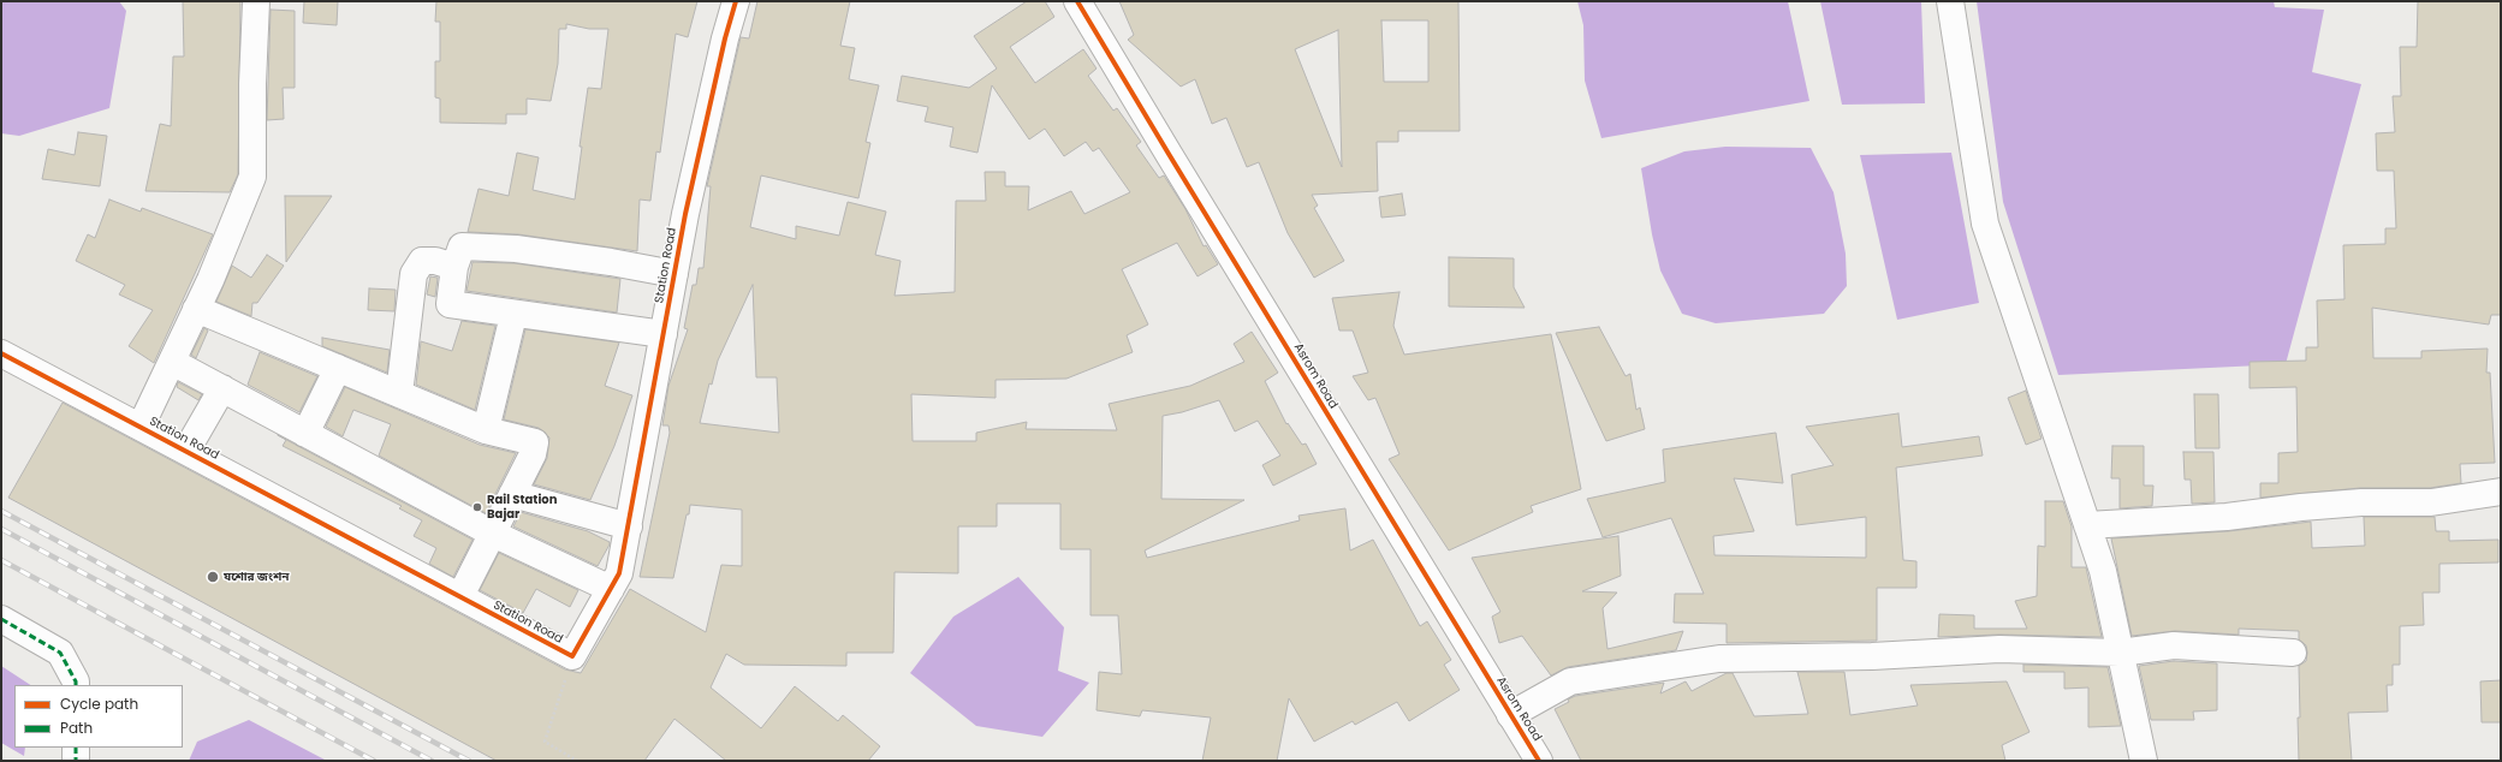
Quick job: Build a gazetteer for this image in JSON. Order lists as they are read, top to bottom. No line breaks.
{"streets":{"street":["Station Road","Asrom Road"]},"places":["Rail Station Bajar","যশোর জংশন"],"legend":["Cycle path","Path"]}
